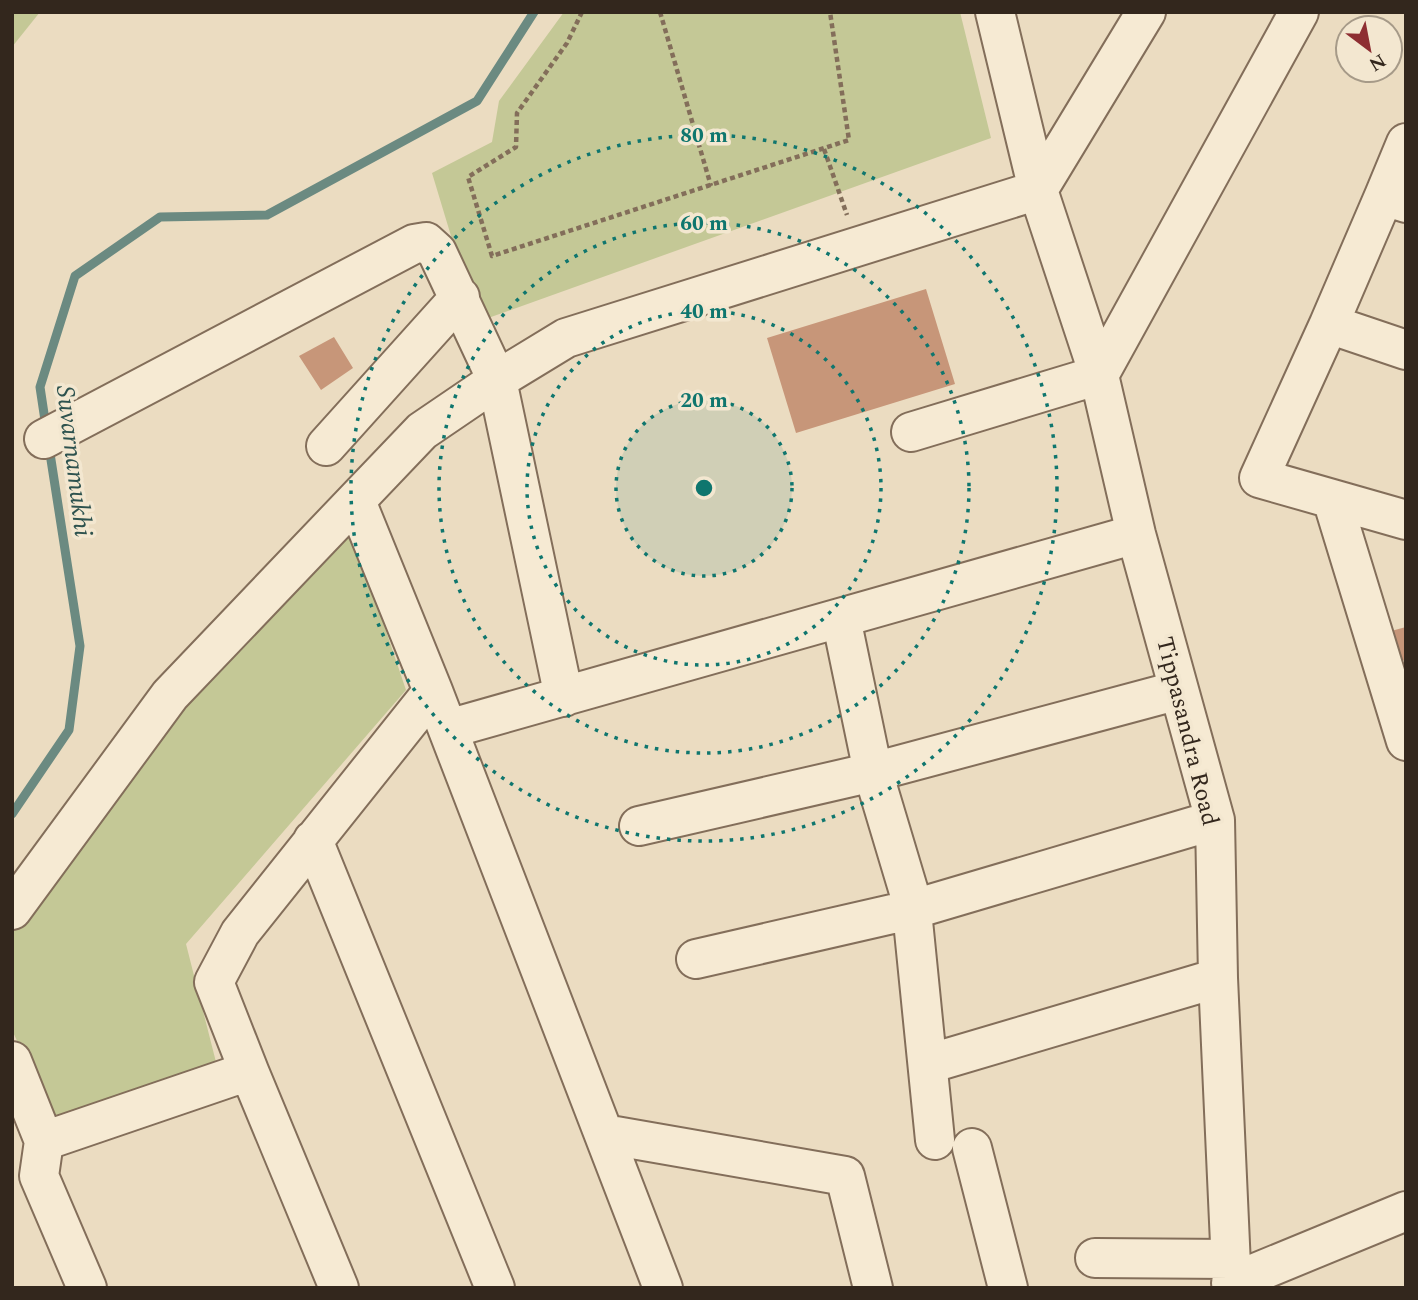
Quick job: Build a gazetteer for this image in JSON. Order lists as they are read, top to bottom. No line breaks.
{"streets":{"street":["Tippasandra Road"]},"water":["Suvarnamukhi"],"north":"bottom right","rings":["80 m","60 m","40 m","20 m"]}
